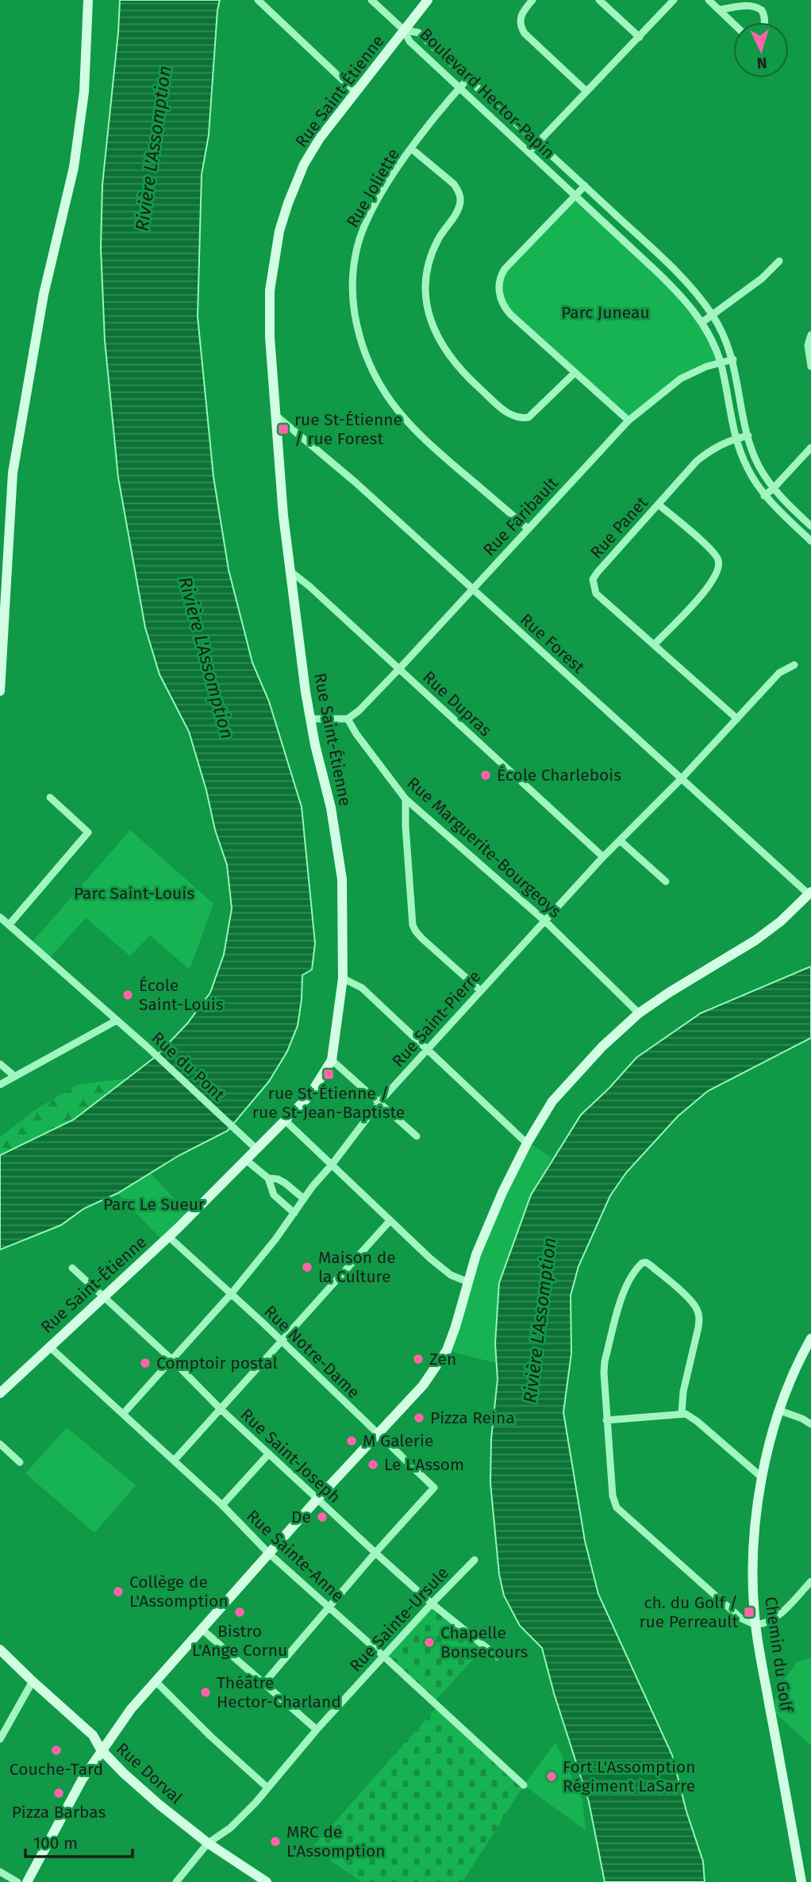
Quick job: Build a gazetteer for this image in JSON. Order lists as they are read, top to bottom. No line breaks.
{"streets":{"street":["Rue Saint-Étienne","Boulevard Hector-Papin","Rue Joliette","Rue Faribault","Rue Panet","Rue Forest","Rue Dupras","Rue Marguerite-Bourgeoys","Rue Saint-Pierre","Rue du Pont","Rue Notre-Dame","Rue Saint-Joseph","Rue Sainte-Anne","Rue Sainte-Ursule","Chemin du Golf","Rue Dorval"]},"crossings":[["Rue Saint-Étienne","Boulevard Hector-Papin"],["Rue Saint-Étienne","Rue Forest"],["Rue Saint-Étienne","Rue Dupras"],["Rue Saint-Étienne","Rue du Pont"],["Rue Saint-Étienne","Rue Notre-Dame"],["Rue Saint-Étienne","Rue Saint-Joseph"],["Rue Saint-Étienne","Rue Sainte-Anne"],["Boulevard Hector-Papin","Rue Joliette"],["Boulevard Hector-Papin","Rue Faribault"],["Boulevard Hector-Papin","Rue Panet"],["Rue Joliette","Rue Faribault"],["Rue Faribault","Rue Forest"],["Rue Faribault","Rue Dupras"],["Rue Faribault","Rue Marguerite-Bourgeoys"],["Rue Panet","Rue Saint-Pierre"],["Rue Forest","Rue Saint-Pierre"],["Rue Dupras","Rue Saint-Pierre"],["Rue Marguerite-Bourgeoys","Rue Saint-Pierre"],["Rue Saint-Pierre","Rue Notre-Dame"],["Rue Saint-Pierre","Rue Saint-Joseph"],["Rue Saint-Pierre","Rue Sainte-Anne"],["Rue Notre-Dame","Rue Saint-Joseph"],["Rue Saint-Joseph","Rue Sainte-Ursule"],["Rue Sainte-Anne","Rue Sainte-Ursule"],["Rue Sainte-Ursule","Rue Dorval"]],"water":["Rivière L'Assomption"],"parks":["Parc Juneau","Parc Saint-Louis","Parc Le Sueur"],"places":{"transit":["rue St-Étienne / rue Forest","rue St-Étienne / rue St-Jean-Baptiste","ch. du Golf / rue Perreault"],"other":["École Charlebois","École Saint-Louis","Maison de la Culture","Zen","Comptoir postal","Pizza Reina","M Galerie","Le L'Assom","De","Collège de L'Assomption","Bistro L'Ange Cornu","Chapelle Bonsecours","Théâtre Hector-Charland","Couche-Tard","Fort L'Assomption Régiment LaSarre","Pizza Barbas","MRC de L'Assomption"]},"scale_bar":"100 m","north":"bottom"}
